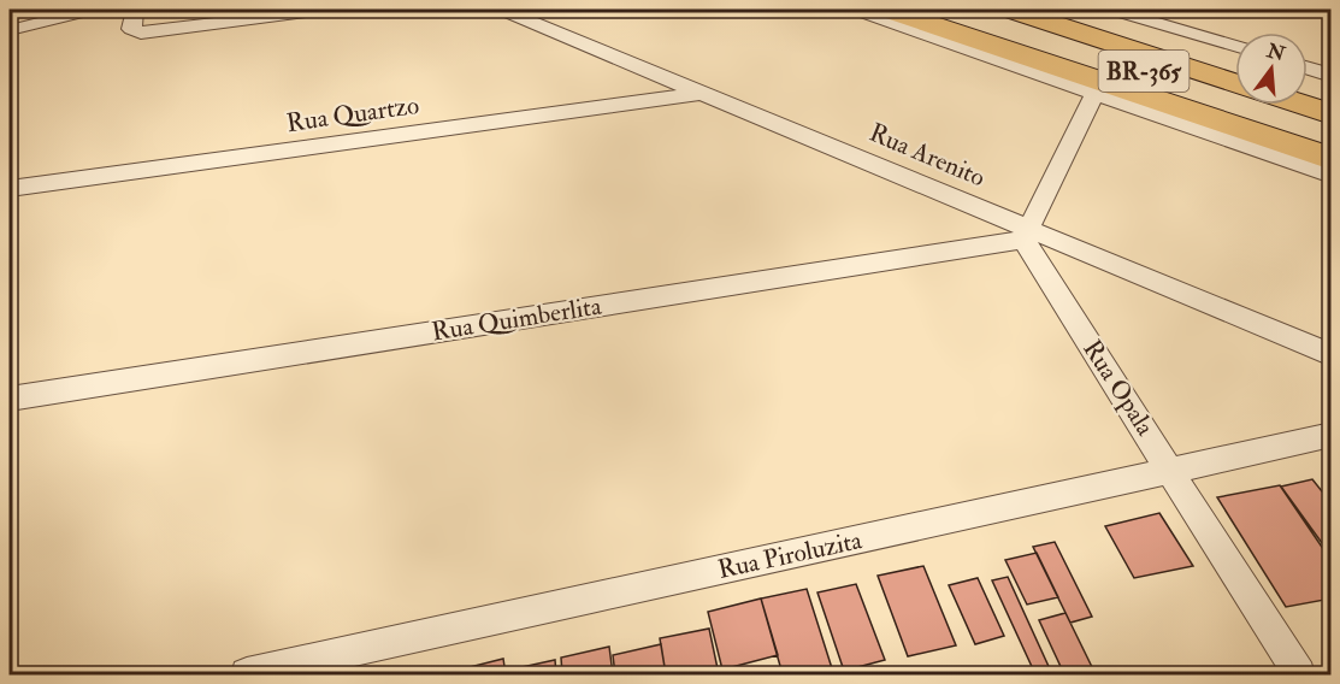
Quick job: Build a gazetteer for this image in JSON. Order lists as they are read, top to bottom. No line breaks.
{"streets":{"highway":["BR-365"],"street":["Rua Quartzo","Rua Arenito","Rua Quimberlita","Rua Opala","Rua Piroluzita"]},"crossings":[["Rua Quartzo","Rua Arenito"],["Rua Arenito","Rua Quimberlita"],["Rua Arenito","Rua Opala"],["Rua Quimberlita","Rua Opala"],["Rua Opala","Rua Piroluzita"]],"north":"top"}
